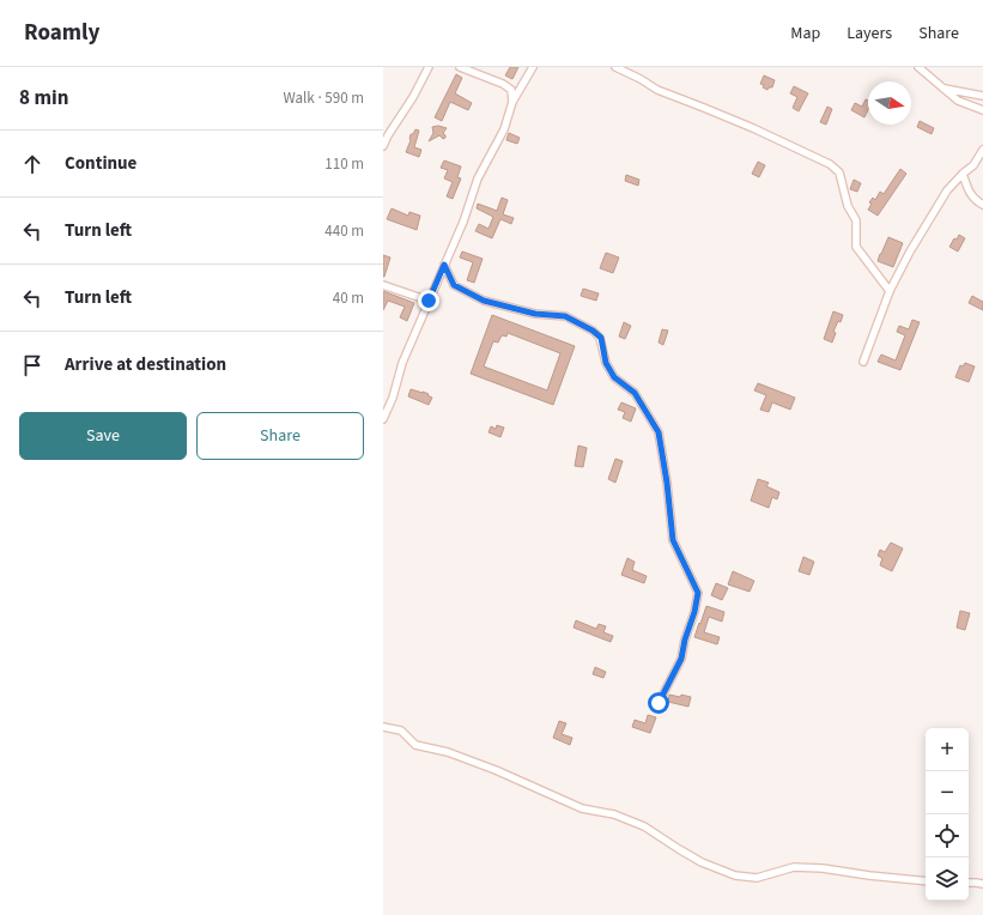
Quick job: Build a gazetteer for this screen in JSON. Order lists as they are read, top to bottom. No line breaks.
{"north":"right","page":{"header":"Roamly","nav":["Map","Layers","Share"],"heading":["8 min","Walk · 590 m"],"list":[["Continue","110 m"],["Turn left","440 m"],["Turn left","40 m"],"Arrive at destination"],"buttons":["Save","Share"],"map_buttons":["+","−"]}}
